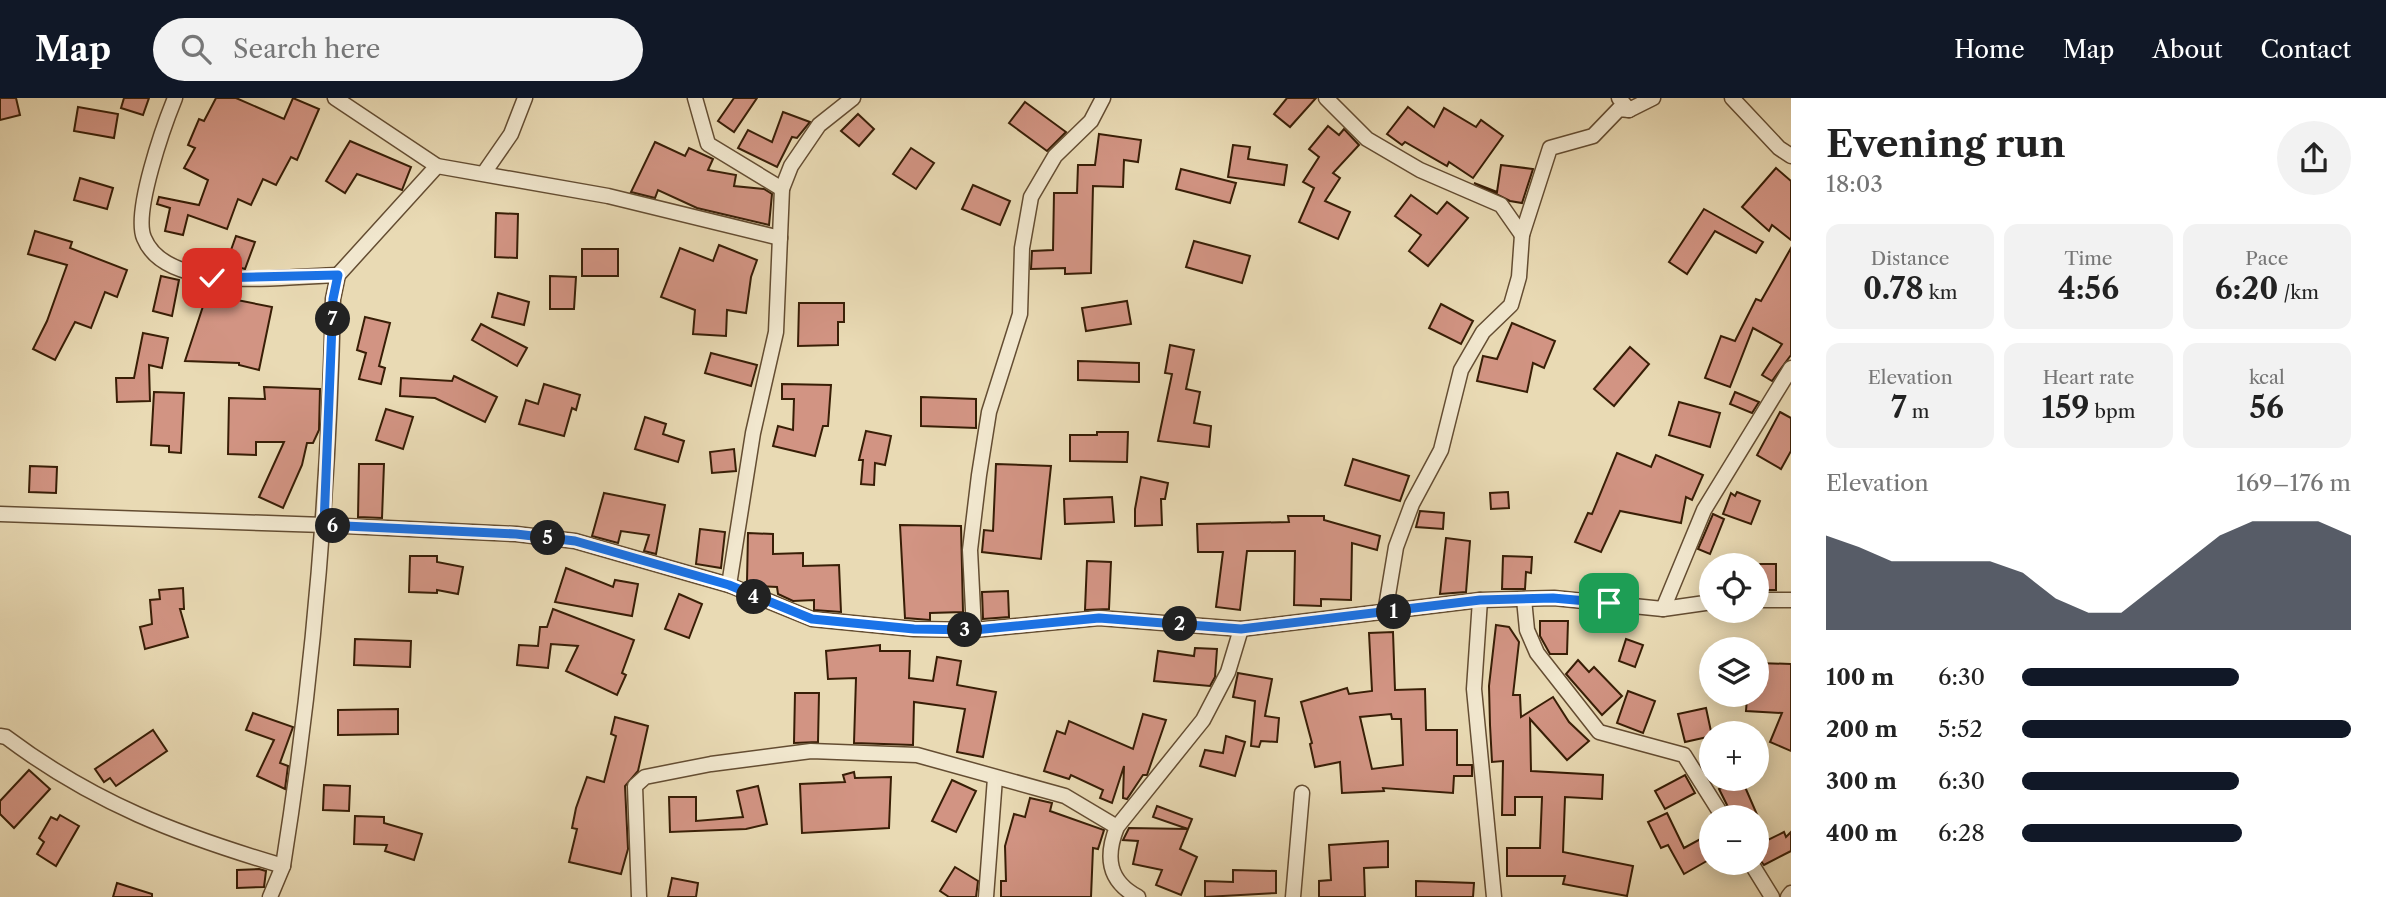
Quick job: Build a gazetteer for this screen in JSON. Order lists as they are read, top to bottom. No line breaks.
{"page":{"header":"Map","search":"Search here","nav":["Home","Map","About","Contact"],"heading":["Evening run","18:03"],"stats":[["Distance","0.78 km"],["Time","4:56"],["Pace","6:20 /km"],["Elevation","7 m"],["Heart rate","159 bpm"],["kcal","56"]],"pins":["7","6","5","4","1","2","3"],"chart":["Elevation","169–176 m"],"map_buttons":["+","−"],"list":[{"name":"100 m","note":"6:30"},{"name":"200 m","note":"5:52"},{"name":"300 m","note":"6:30"},{"name":"400 m","note":"6:28"}]}}
